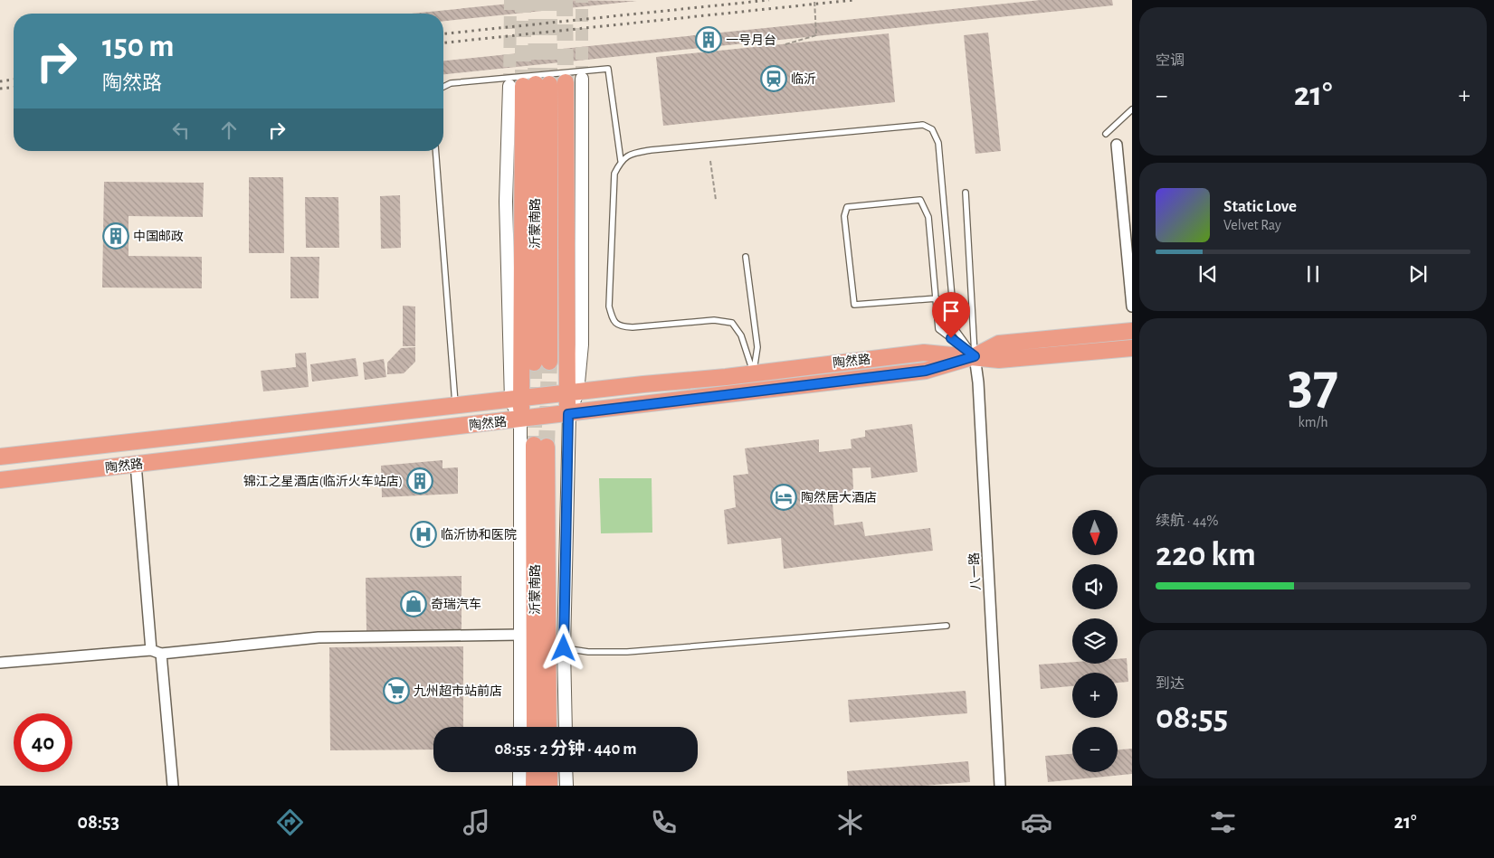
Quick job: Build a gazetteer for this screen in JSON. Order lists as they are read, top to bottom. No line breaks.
{"streets":{"main road":["沂蒙南路","陶然路"],"street":["八一路"]},"crossings":[["陶然路","八一路"]],"places":{"building":["一号月台","中国邮政","锦江之星酒店(临沂火车站店)"],"station":["临沂"],"hotel":["陶然居大酒店"],"hospital":["临沂协和医院"],"shop":["奇瑞汽车"],"supermarket":["九州超市站前店"]},"north":"bottom","page":{"tile":["空调",["37","km/h"],["续航 · 44%","220 km"],["到达","08:55"]],"turn":["150 m","陶然路"],"heat":["−","21°","+"],"song":["Static Love","Velvet Ray"],"map_buttons":["+","−"],"limit":"40","trip":"08:55 · 2 分钟 · 440 m","tabs":["08:53","21°"]}}
